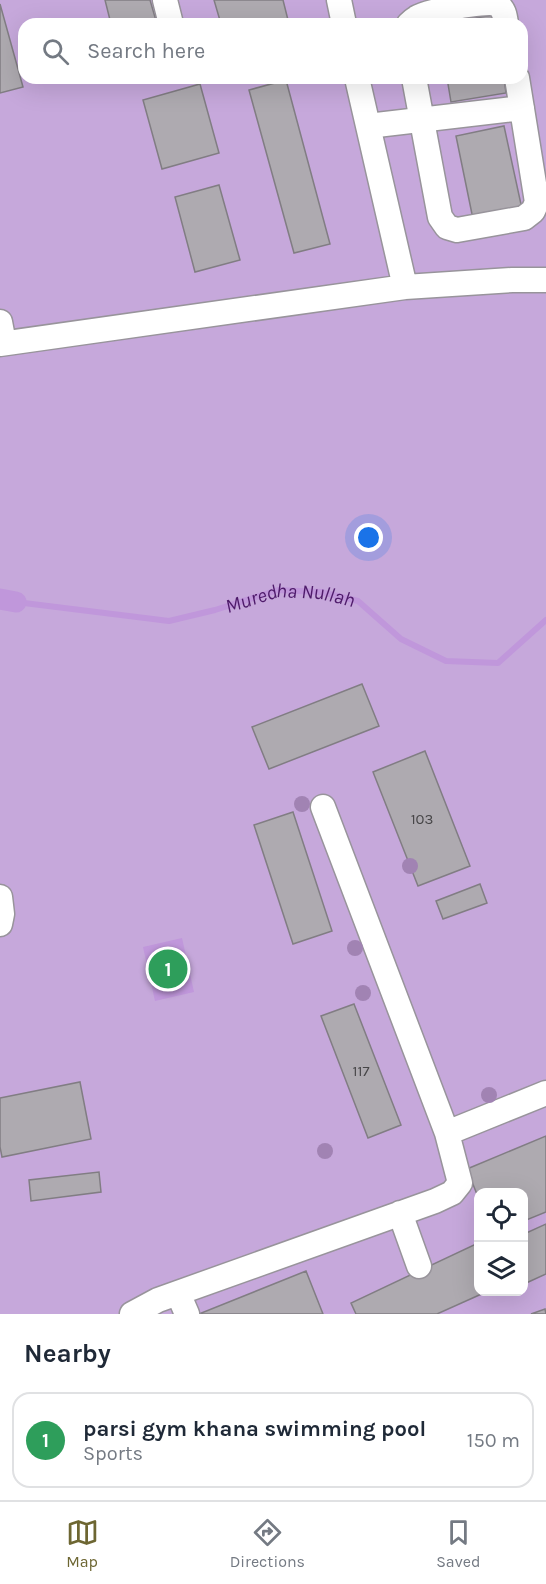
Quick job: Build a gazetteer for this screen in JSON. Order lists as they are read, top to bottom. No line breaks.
{"water":["Muredha Nullah"],"house_numbers":["103","117"],"page":{"search":"Search here","pins":"1","heading":"Nearby","list":[{"mark":"1","name":"parsi gym khana swimming pool","note":"Sports","value":"150 m"}],"nav":["Map","Directions","Saved"]}}
